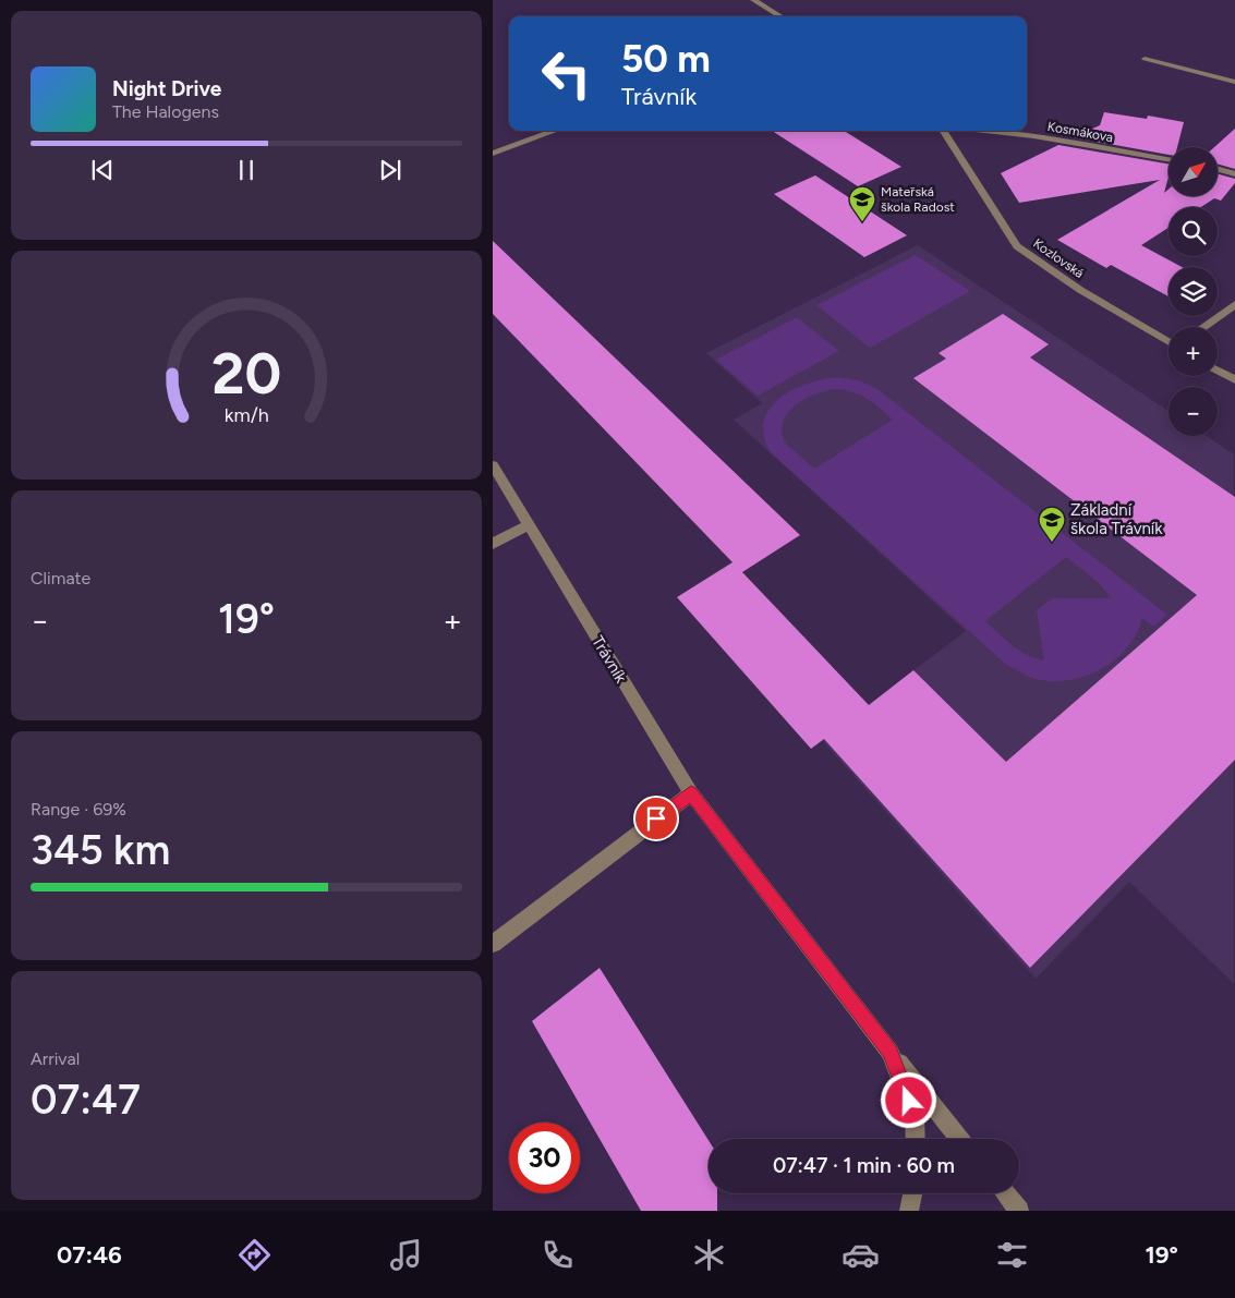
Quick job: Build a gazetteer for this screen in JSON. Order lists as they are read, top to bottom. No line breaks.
{"streets":{"street":["Kosmákova","Kozlovská","Trávník"]},"places":{"school or university":["Mateřská škola Radost","Základní škola Trávník"]},"north":"top right","page":{"turn":["50 m","Trávník"],"song":["Night Drive","The Halogens"],"map_buttons":["+","−"],"tile":["Climate",["Range · 69%","345 km"],["Arrival","07:47"]],"heat":["−","19°","+"],"limit":"30","trip":"07:47 · 1 min · 60 m","tabs":["07:46","19°"],"gauge":["20","km/h"]}}
